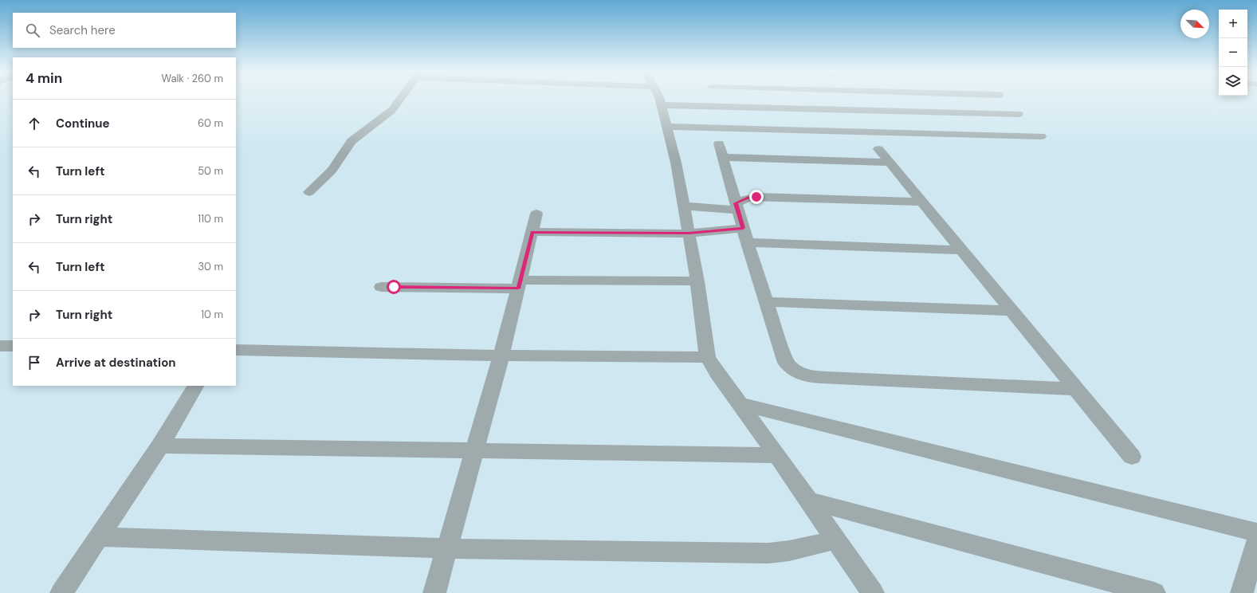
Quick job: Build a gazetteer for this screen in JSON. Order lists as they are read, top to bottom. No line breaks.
{"north":"bottom right","page":{"map_buttons":["+","−"],"search":"Search here","heading":["4 min","Walk · 260 m"],"list":[["Continue","60 m"],["Turn left","50 m"],["Turn right","110 m"],["Turn left","30 m"],["Turn right","10 m"],"Arrive at destination"]}}
